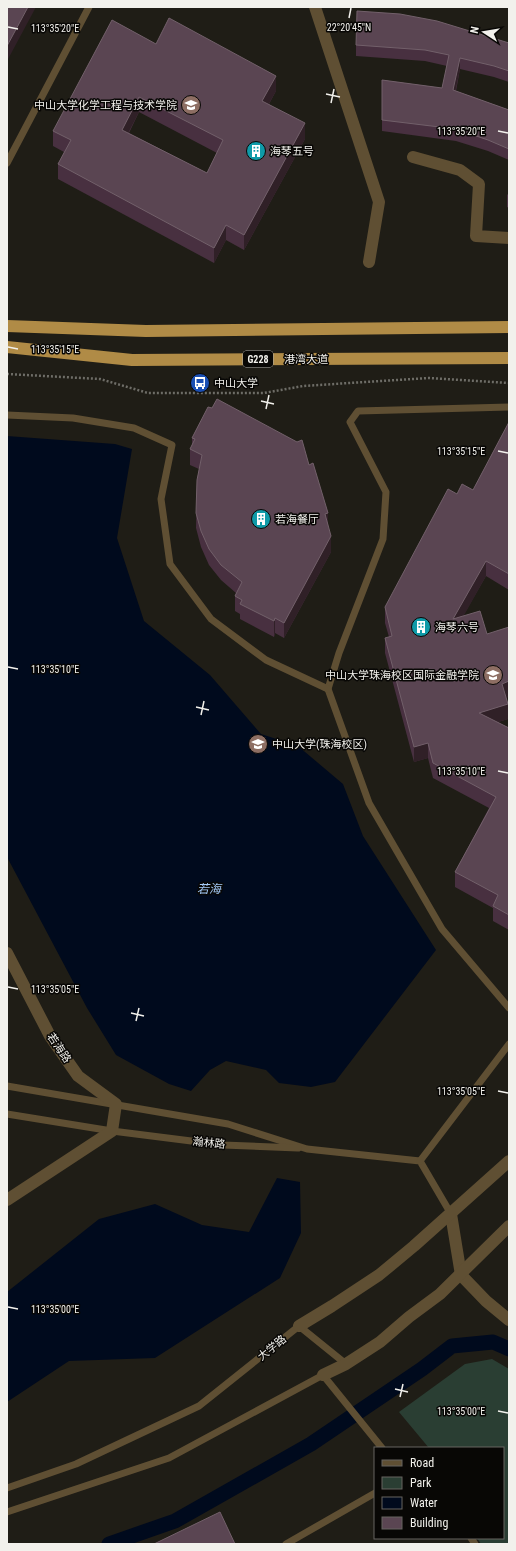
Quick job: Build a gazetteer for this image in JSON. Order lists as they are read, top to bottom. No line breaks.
{"streets":{"highway":["G228","港湾大道"],"street":["若海路","大学路"],"lane":["瀚林路"]},"water":["若海"],"places":{"school or university":["中山大学化学工程与技术学院","中山大学珠海校区国际金融学院","中山大学(珠海校区)"],"building":["海琴五号","若海餐厅","海琴六号"],"bus stop":["中山大学"]},"legend":["Road","Park","Water","Building"],"north":"left","coordinates":["22°20'45\"N","113°35'20\"E","113°35'15\"E","113°35'10\"E","113°35'05\"E","113°35'00\"E"]}
